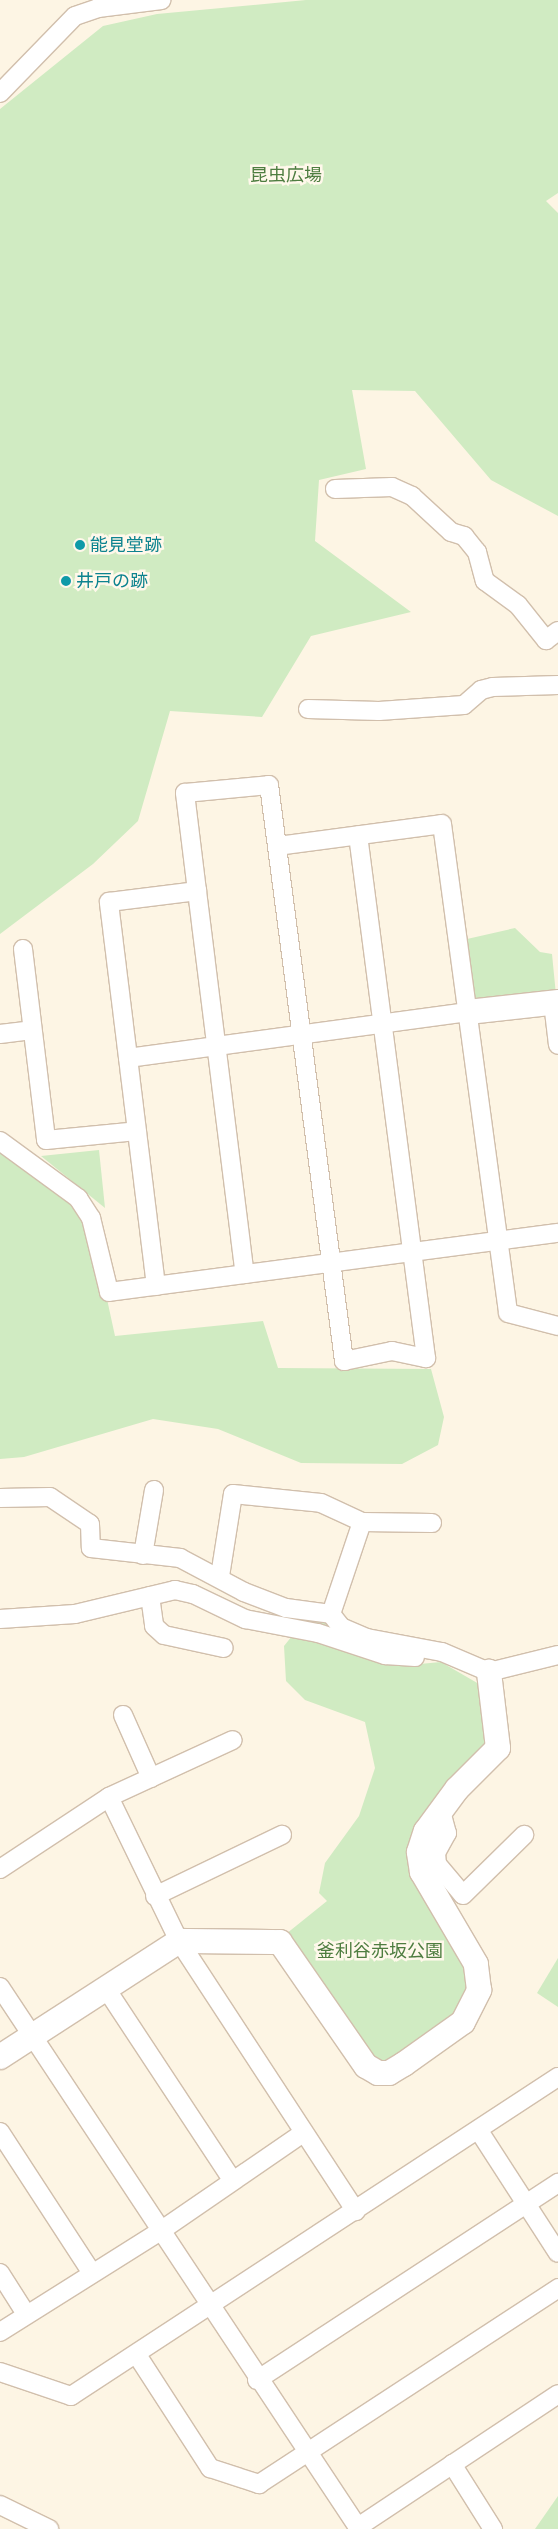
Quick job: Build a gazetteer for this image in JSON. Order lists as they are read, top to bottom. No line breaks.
{"parks":["昆虫広場","釜利谷赤坂公園"],"places":["能見堂跡","井戸の跡"]}
